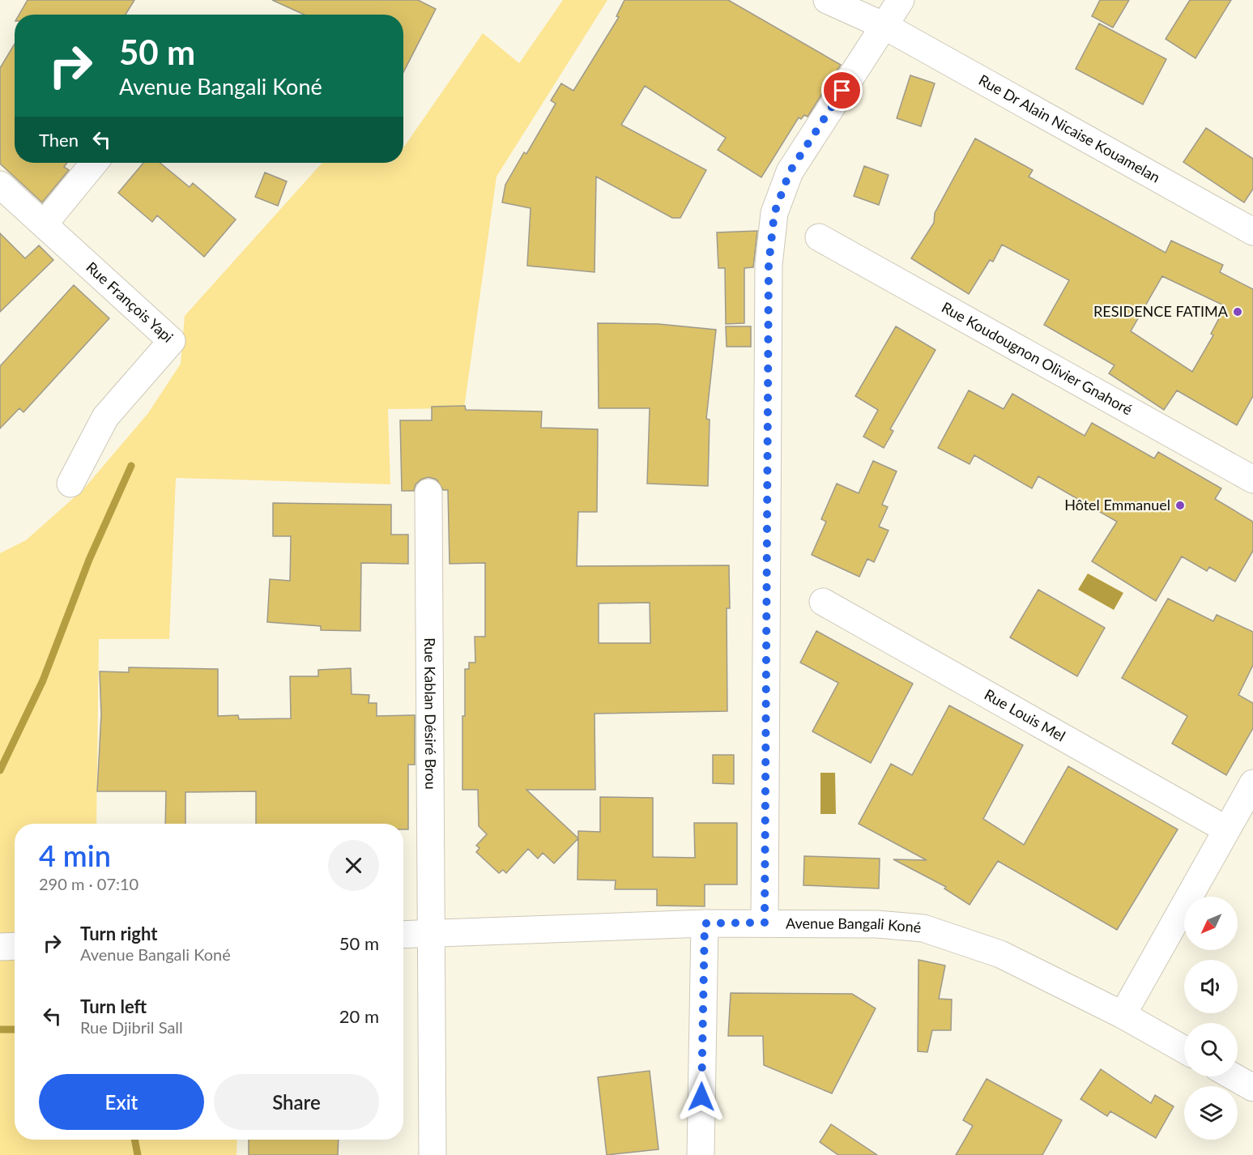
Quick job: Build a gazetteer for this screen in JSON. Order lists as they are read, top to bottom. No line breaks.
{"streets":{"street":["Rue Dr Alain Nicaise Kouamelan","Rue François Yapi","Rue Koudougnon Olivier Gnahoré","Rue Kablan Désiré Brou","Rue Louis Mel","Avenue Bangali Koné"]},"crossings":[["Rue Kablan Désiré Brou","Avenue Bangali Koné"]],"places":["RESIDENCE FATIMA","Hôtel Emmanuel"],"north":"bottom left","page":{"turn":["50 m","Avenue Bangali Koné"],"then":"Then","heading":["4 min","290 m · 07:10"],"list":[{"name":"Turn right","note":"Avenue Bangali Koné","value":"50 m"},{"name":"Turn left","note":"Rue Djibril Sall","value":"20 m"}],"buttons":["Exit","Share"]}}
